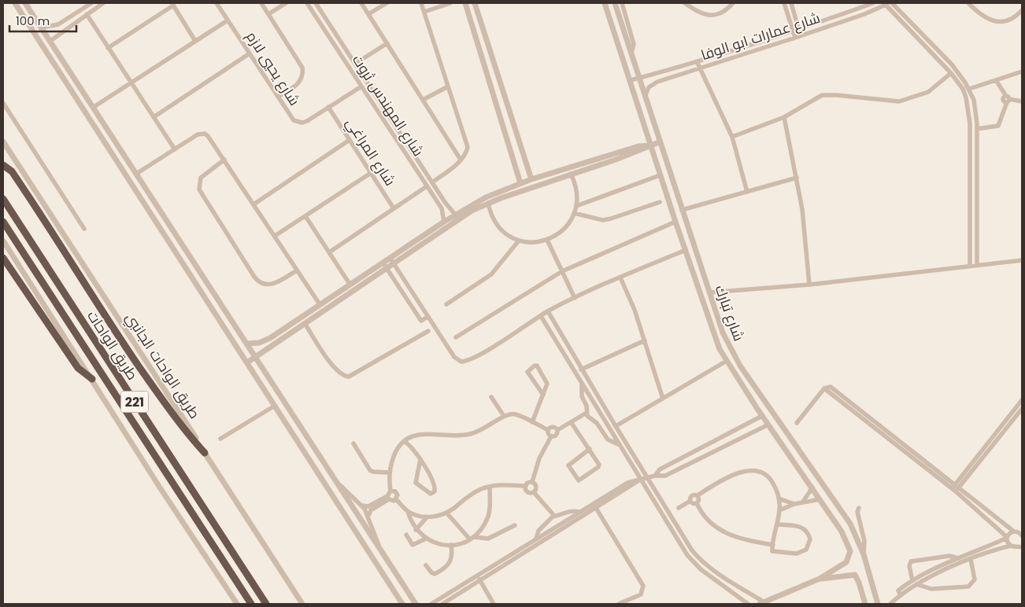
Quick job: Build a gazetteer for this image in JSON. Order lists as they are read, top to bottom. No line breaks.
{"streets":{"highway":["طريق الواحات","221"],"street":["شارع عمارات ابو الوفا","شارع يحيي لازم","شارع المهندس ثروت","شارع المراغي","شارع تبارك","طريق الواحات الجانبي"]},"crossings":[["شارع عمارات ابو الوفا","شارع تبارك"],["شارع يحيي لازم","شارع المهندس ثروت"],["شارع يحيي لازم","شارع المراغي"]],"scale_bar":"100 m"}
